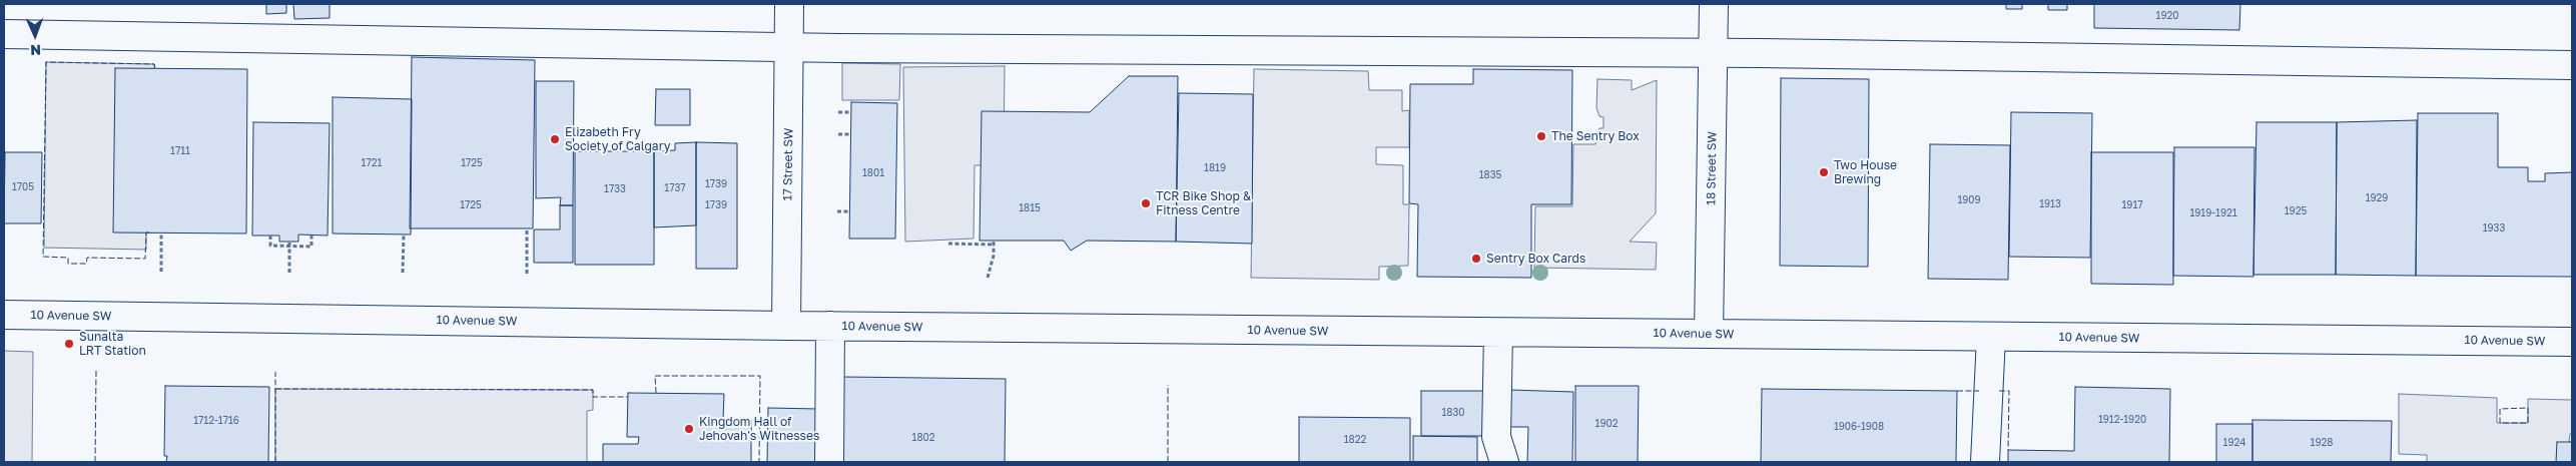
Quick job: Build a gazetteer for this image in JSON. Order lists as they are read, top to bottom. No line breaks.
{"streets":{"street":["17 Street SW","18 Street SW","10 Avenue SW"]},"crossings":[["17 Street SW","10 Avenue SW"],["18 Street SW","10 Avenue SW"]],"places":["The Sentry Box","Elizabeth Fry Society of Calgary","Two House Brewing","TCR Bike Shop & Fitness Centre","Sentry Box Cards","Sunalta LRT Station","Kingdom Hall of Jehovah's Witnesses"],"house_numbers":["1920","1711","1721","1725","1819","1801","1835","1739","1705","1737","1733","1929","1909","1913","1725","1739","1917","1815","1925","1919-1921","1933","1830","1912-1920","1712-1716","1902","1906-1908","1802","1822","1924","1928"],"north":"bottom"}
